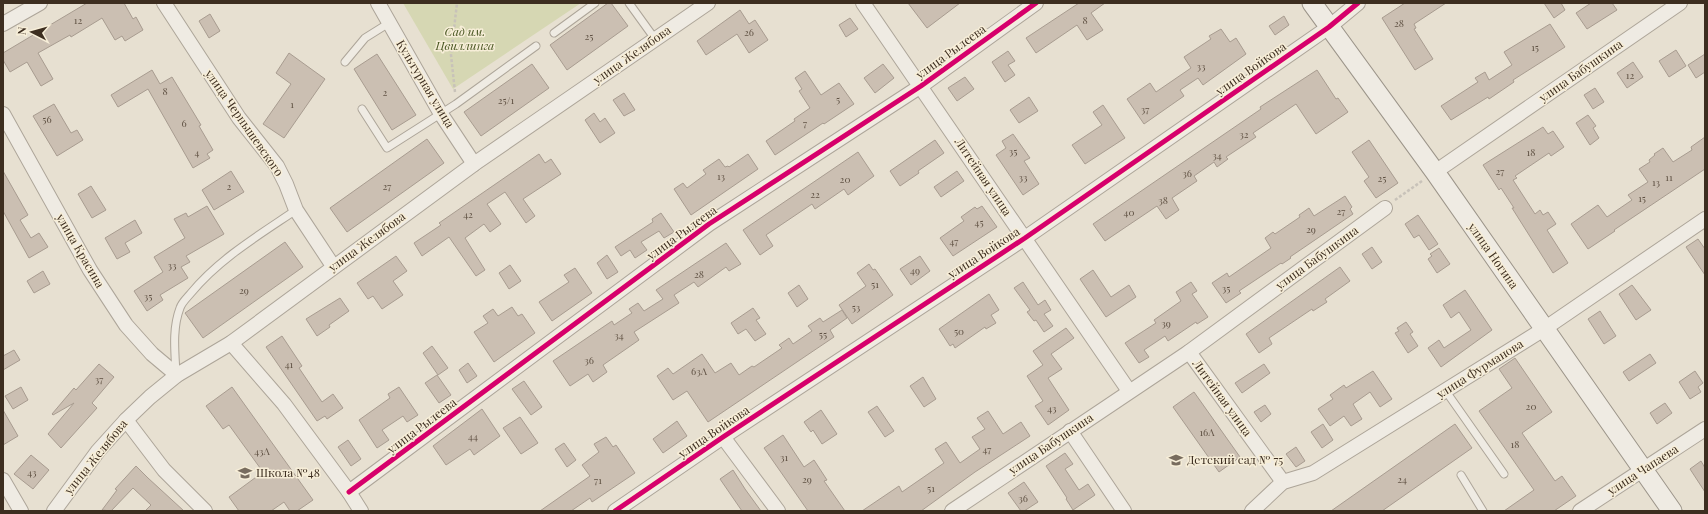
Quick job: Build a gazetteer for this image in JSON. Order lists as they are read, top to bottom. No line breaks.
{"streets":{"street":["улица Рылеева","улица Желябова","улица Войкова","улица Бабушкина","Культурная улица","улица Чернышевского","Литейная улица","улица Красина","улица Ногина","улица Фурманова","улица Чапаева"]},"crossings":[["улица Рылеева","Литейная улица"],["улица Желябова","Культурная улица"],["улица Желябова","улица Чернышевского"],["улица Желябова","улица Красина"],["улица Войкова","Литейная улица"],["улица Войкова","улица Ногина"],["улица Бабушкина","Литейная улица"],["улица Бабушкина","улица Ногина"],["Литейная улица","улица Фурманова"],["улица Ногина","улица Фурманова"],["улица Ногина","улица Чапаева"]],"parks":["Сад им. Цвиллинга"],"places":{"school or university":["Детский сад № 75","Школа №48"]},"house_numbers":["12","8","28","26","25","15","33","12","8","2","5","25/1","1","37","56","6","7","32","35","4","18","34","27","36","13","33","11","25","20","13","2","27","22","15","38","27","40","42","45","29","47","33","49","28","51","35","29","35","53","39","50","55","34","36","41","63А","37","20","43","16А","44","18","47","43А","31","43","29","24","71","51","36"],"north":"left"}
